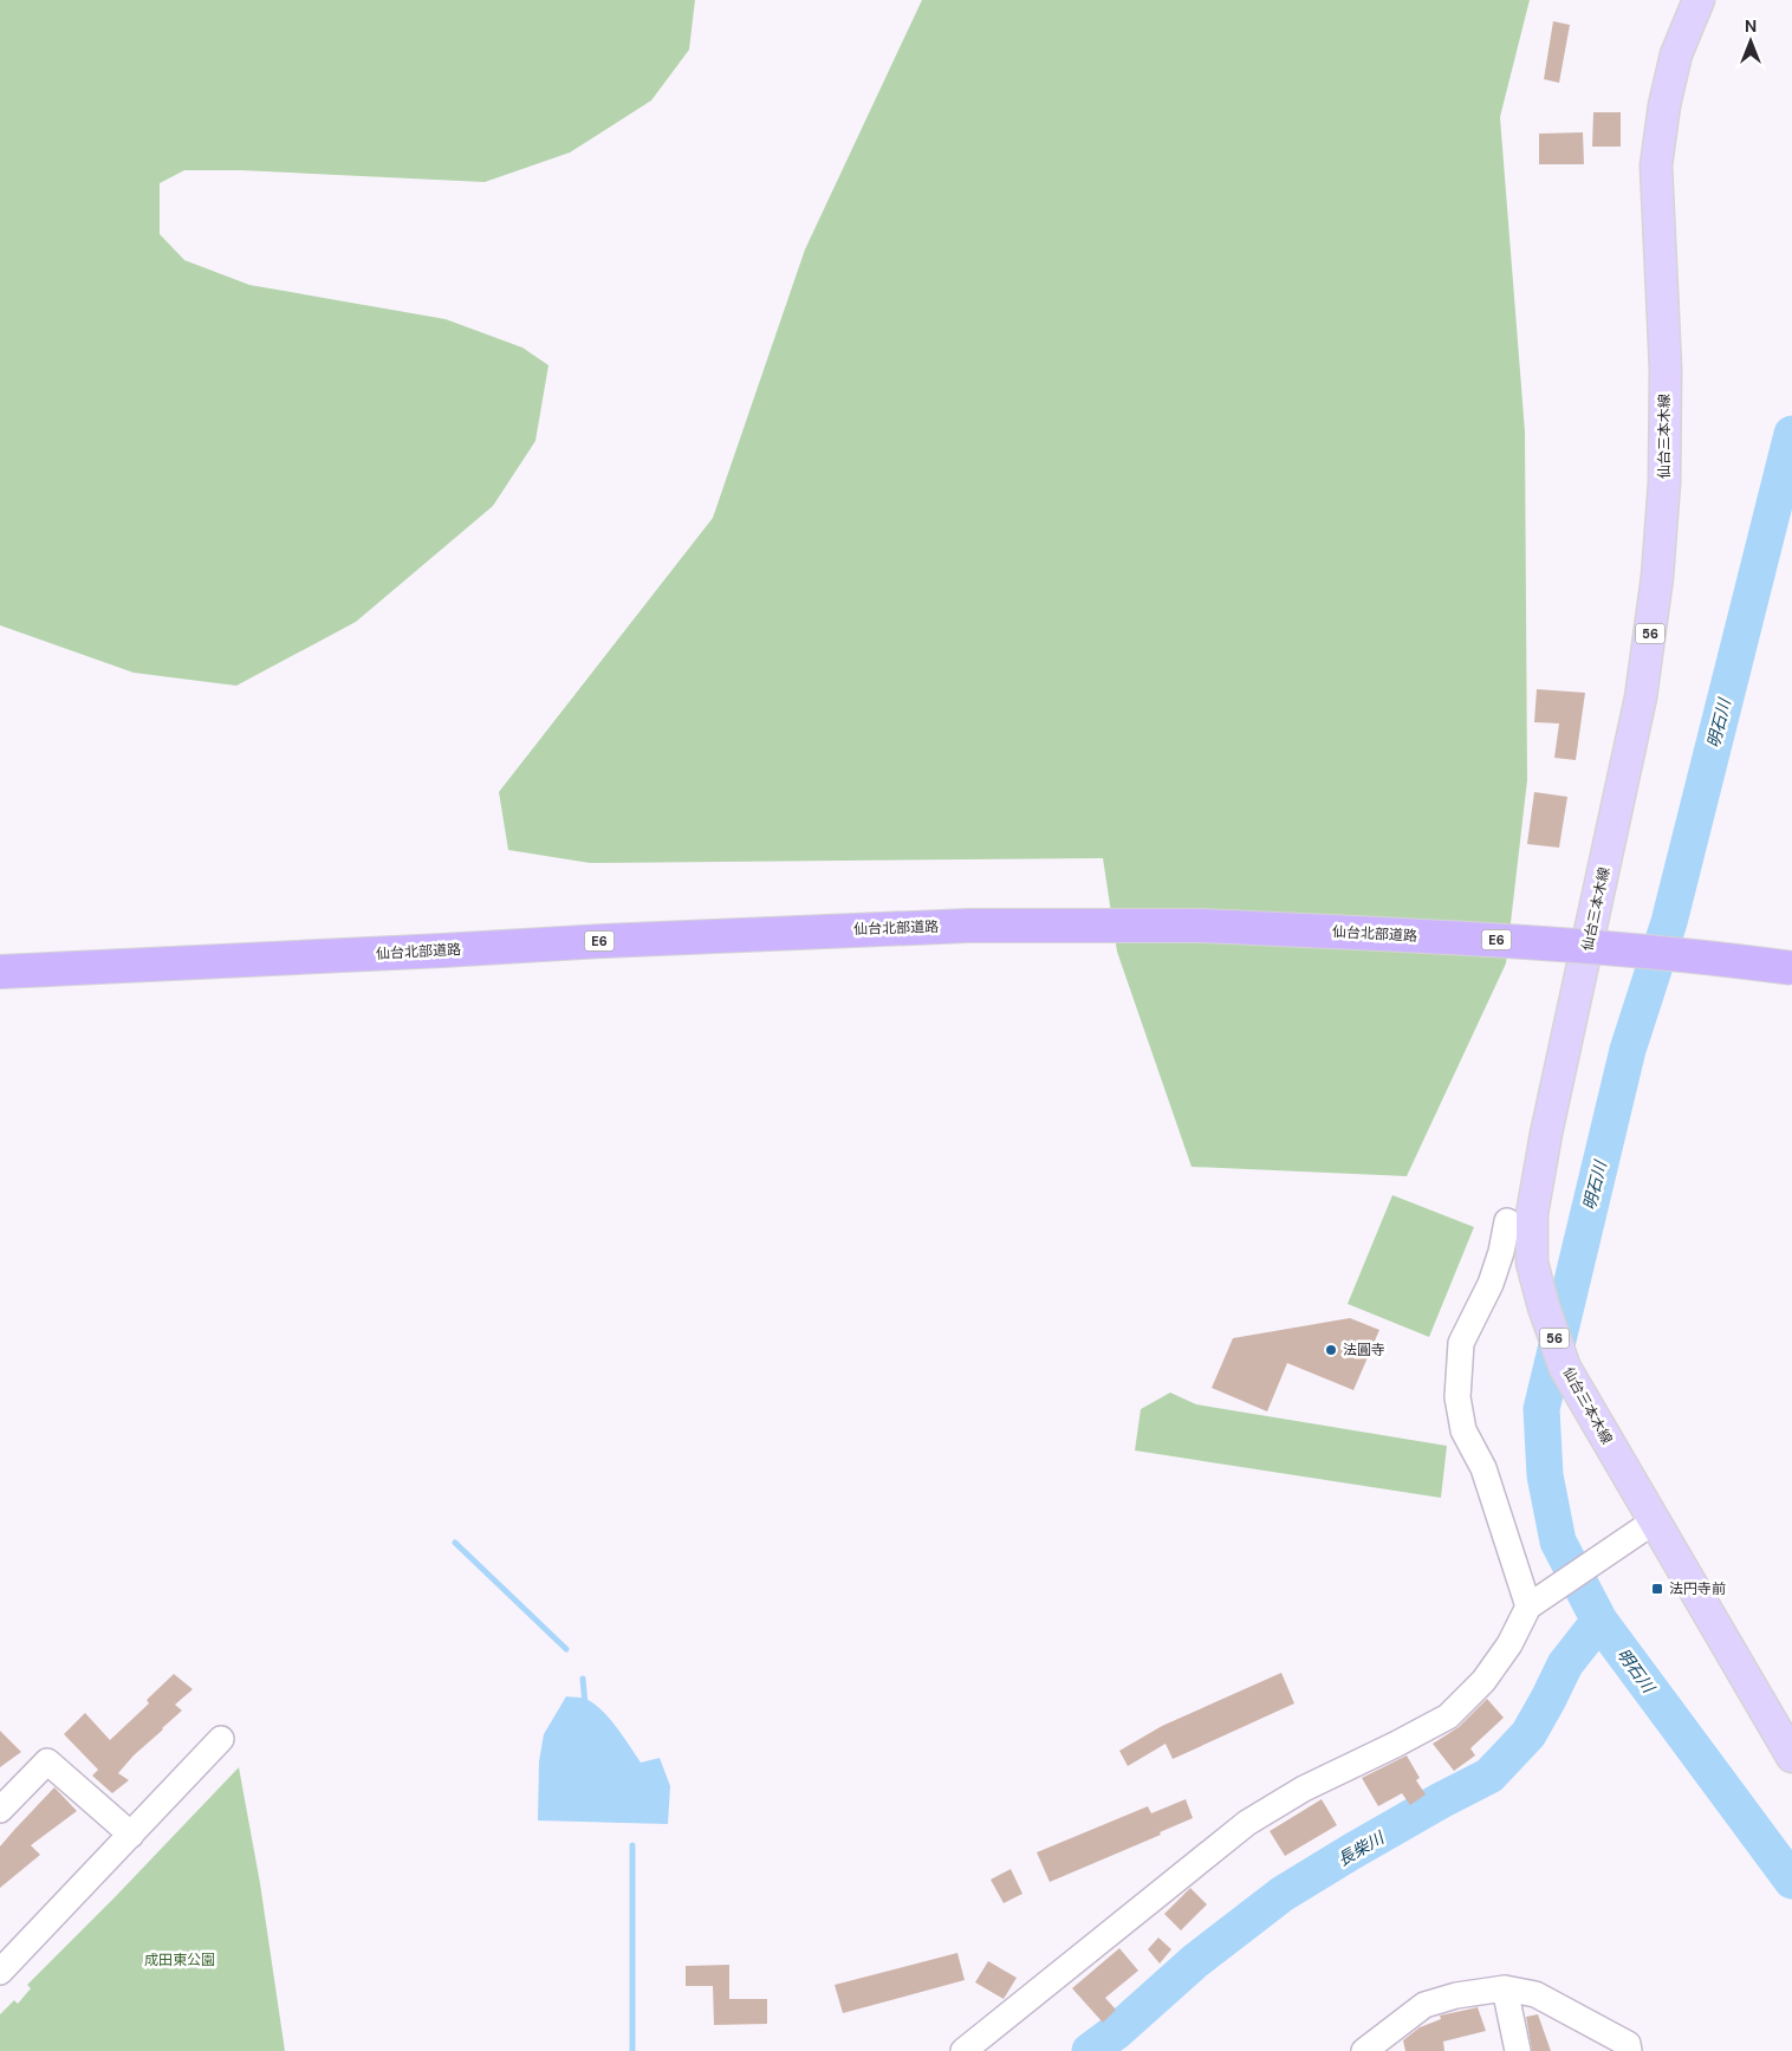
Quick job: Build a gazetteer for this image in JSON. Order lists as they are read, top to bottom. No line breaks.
{"streets":{"highway":["仙台北部道路","E6"],"main road":["仙台三本木線","56"]},"water":["明石川","長柴川"],"parks":["成田東公園"],"places":{"other":["法圓寺"],"transit":["法円寺前"]},"north":"top"}
